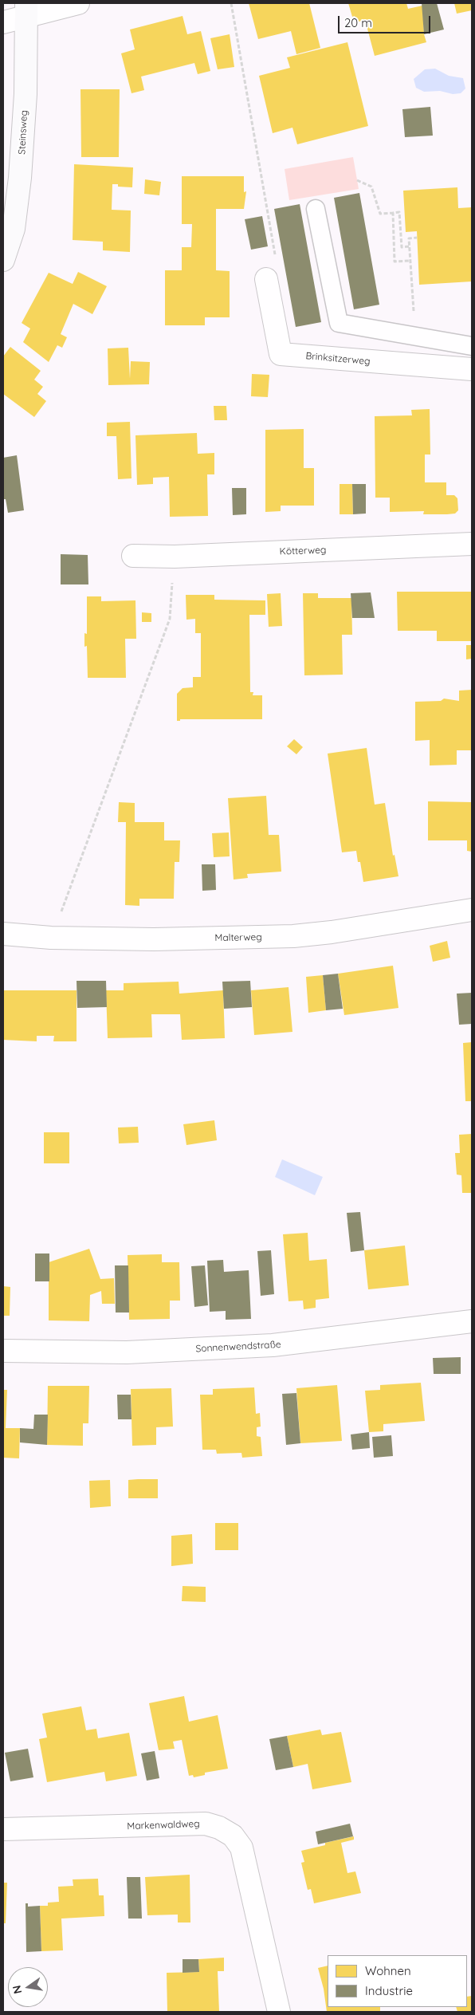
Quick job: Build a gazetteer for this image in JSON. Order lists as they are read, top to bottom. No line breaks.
{"streets":{"main road":["Steinsweg"],"street":["Brinksitzerweg","Kötterweg","Malterweg","Sonnenwendstraße","Markenwaldweg"]},"legend":["Wohnen","Industrie"],"scale_bar":"20 m","north":"left"}
